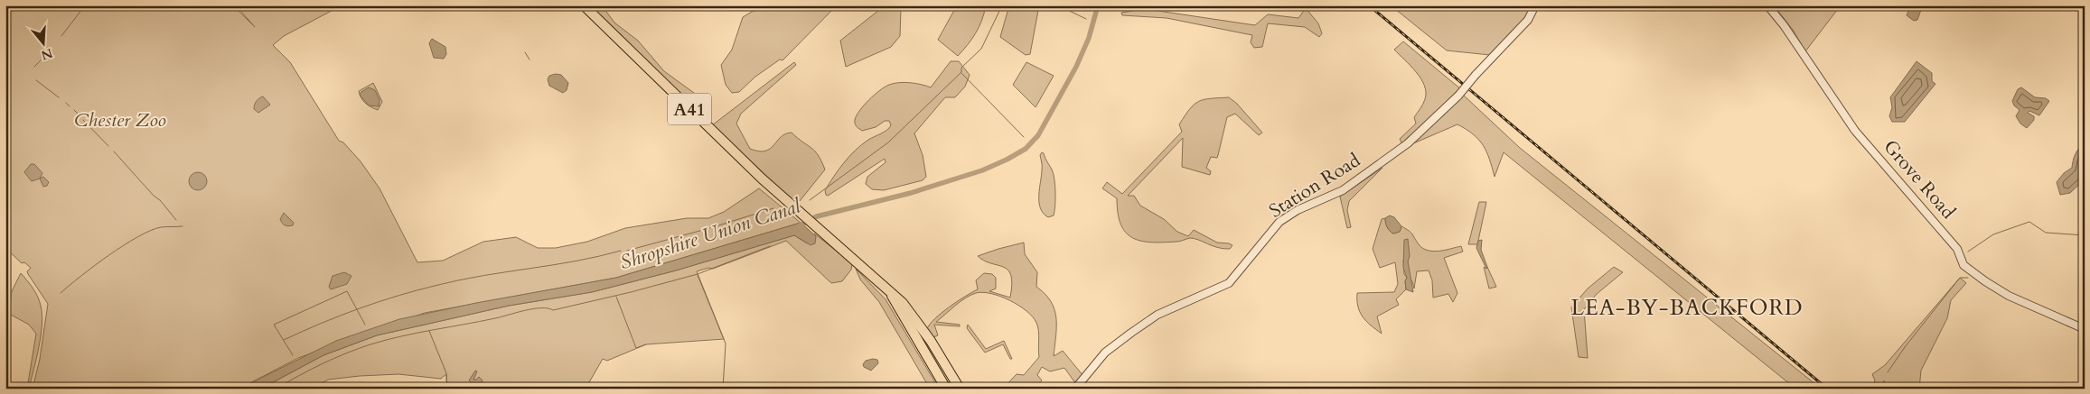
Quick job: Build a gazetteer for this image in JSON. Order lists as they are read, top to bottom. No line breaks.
{"streets":{"highway":["A41"],"street":["Grove Road","Station Road"]},"districts":["LEA-BY-BACKFORD"],"water":["Shropshire Union Canal"],"parks":["Chester Zoo"],"north":"bottom"}
